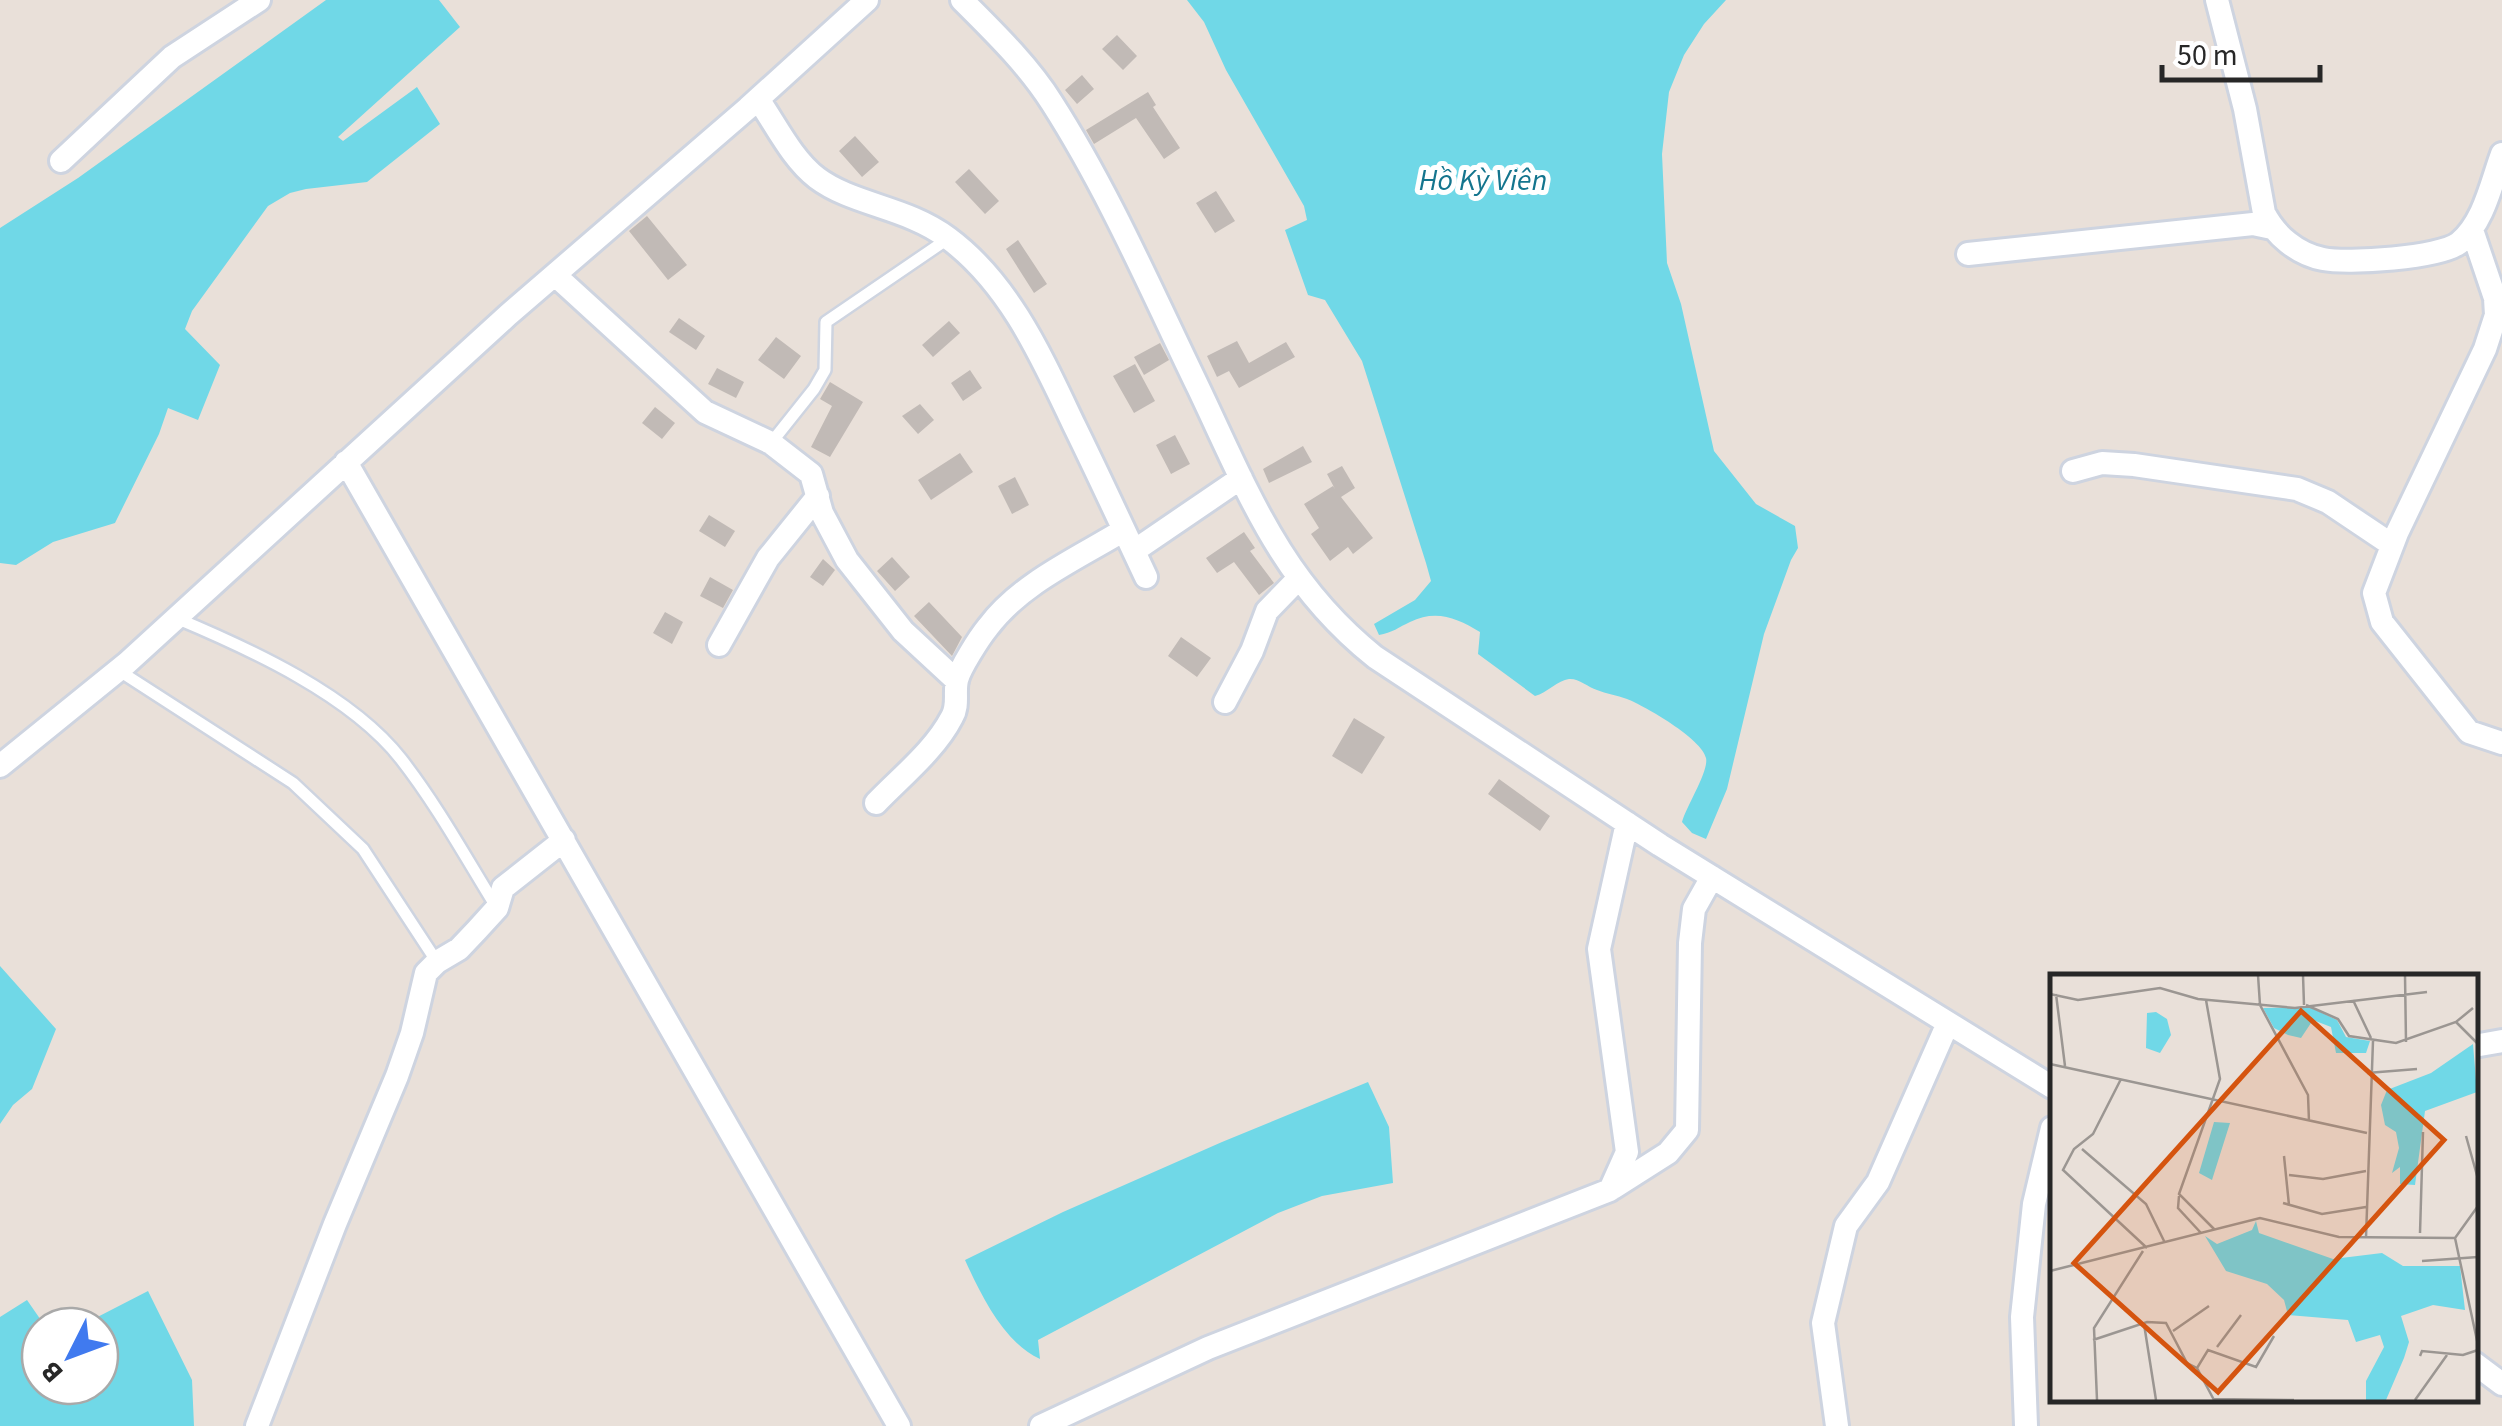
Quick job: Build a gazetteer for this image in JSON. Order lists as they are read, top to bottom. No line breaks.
{"water":["Hồ Kỳ Viên"],"scale_bar":"50 m","north":"bottom left"}
